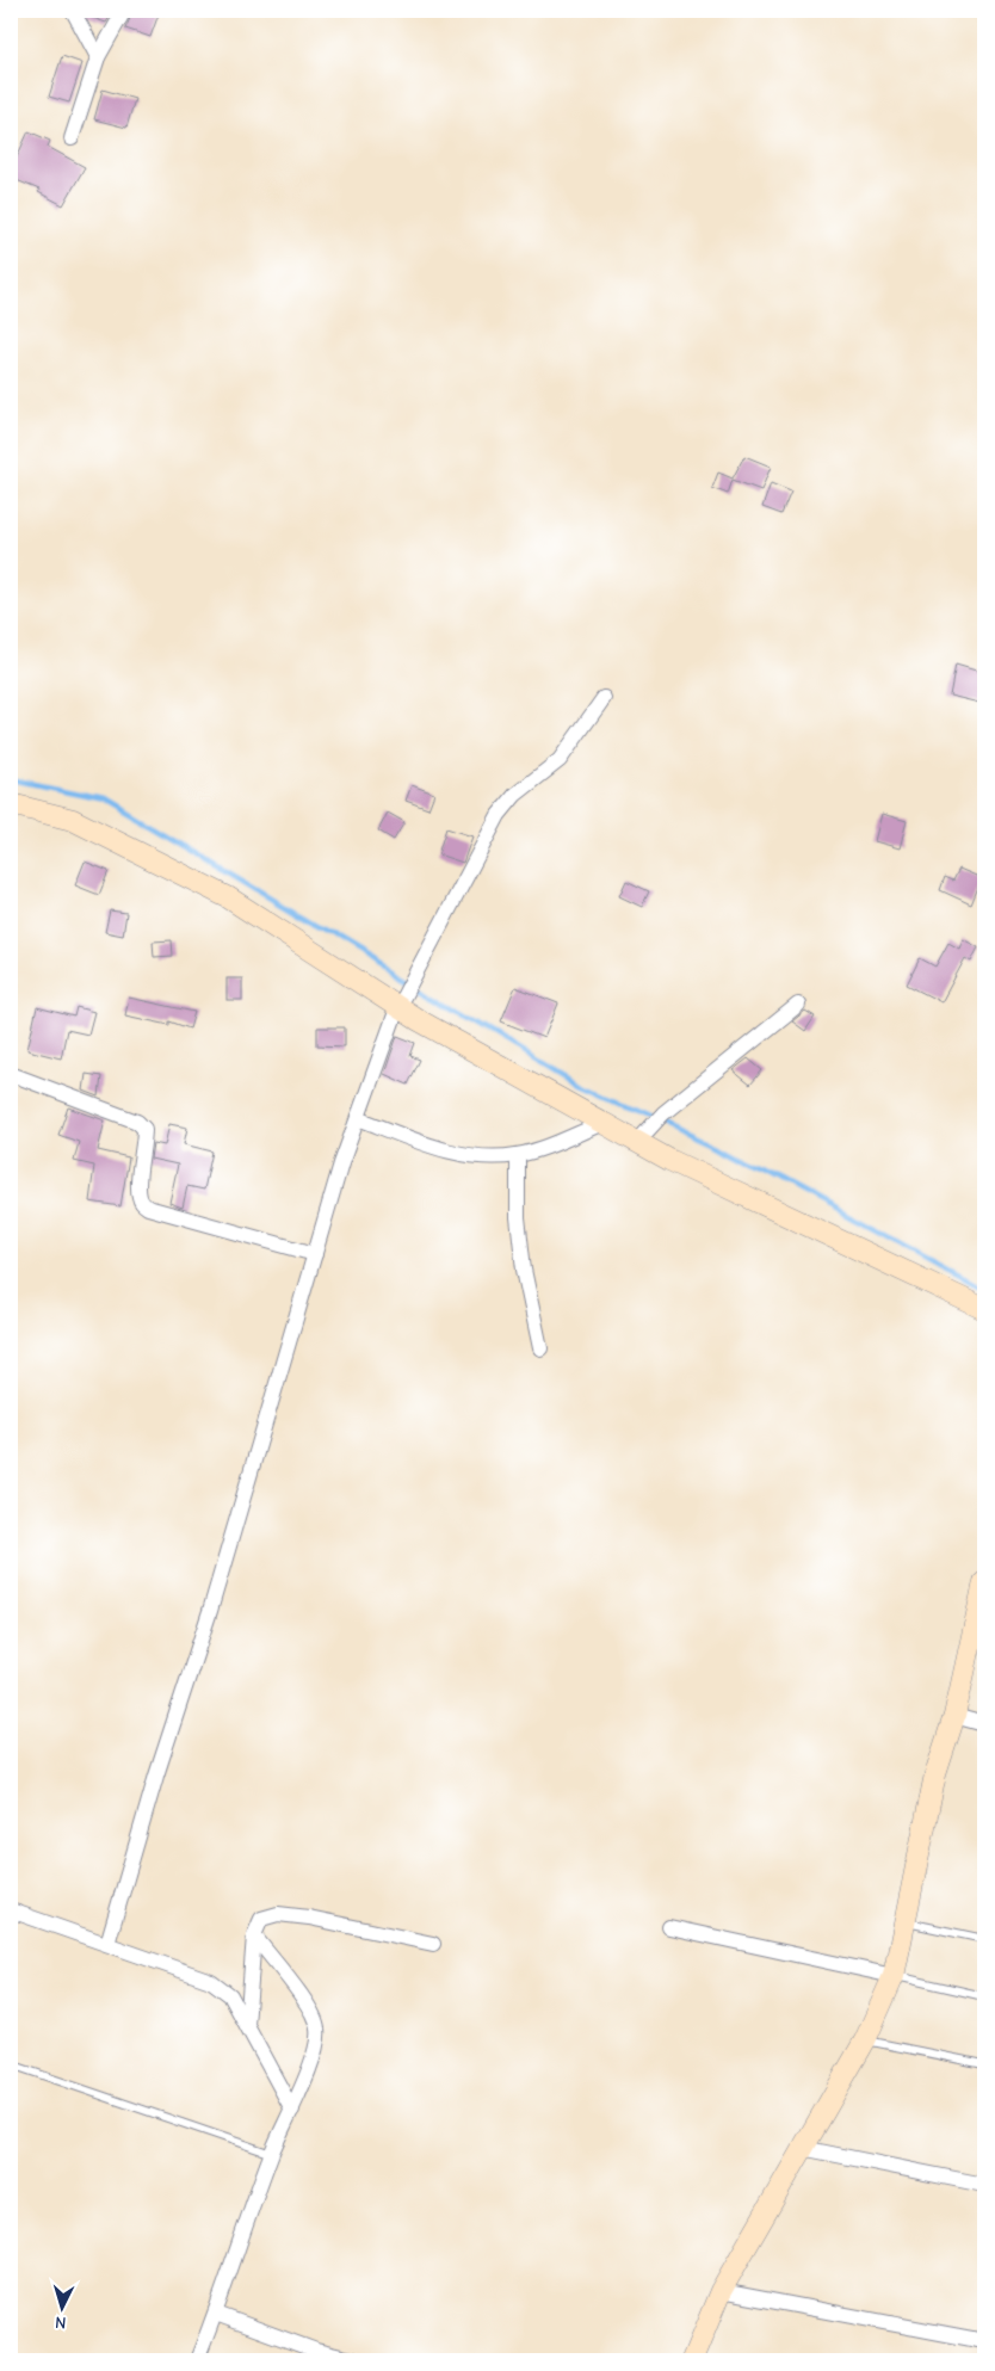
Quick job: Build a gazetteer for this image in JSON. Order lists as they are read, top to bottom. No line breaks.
{"north":"bottom"}
